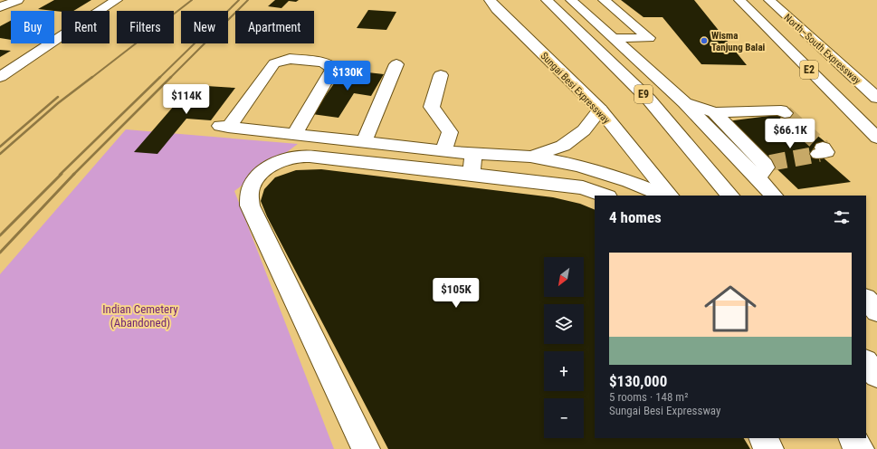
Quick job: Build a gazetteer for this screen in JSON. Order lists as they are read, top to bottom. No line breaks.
{"streets":{"main road":["North–South Expressway","E2","Sungai Besi Expressway","E9"]},"parks":["Indian Cemetery (Abandoned)"],"places":["Wisma Tanjung Balai"],"north":"bottom left","page":{"chip":["Buy","Rent","Filters","New","Apartment"],"price":["$130K","$114K","$66.1K","$105K"],"heading":"4 homes","list":[{"name":"$130,000","note":"5 rooms · 148 m² · Sungai Besi Expressway"}],"map_buttons":["+","−"]}}
